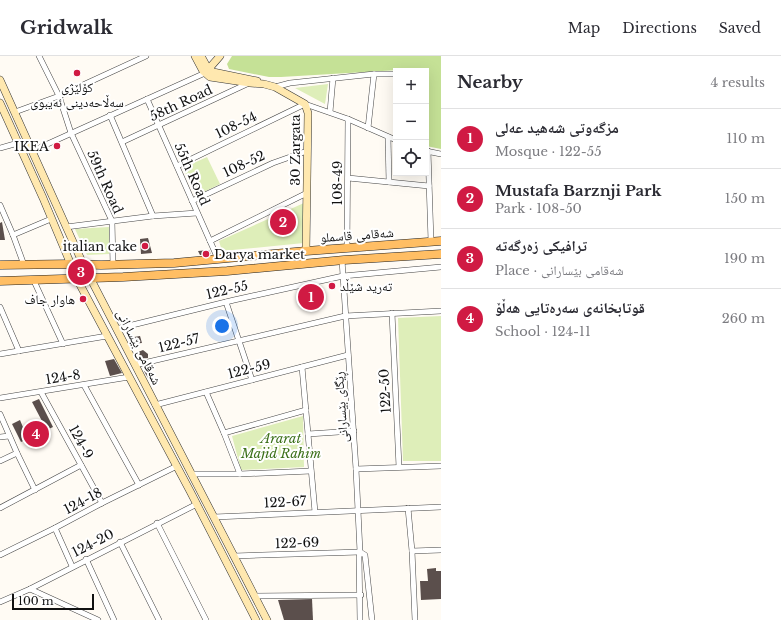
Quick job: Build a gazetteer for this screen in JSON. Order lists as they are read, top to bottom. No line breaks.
{"streets":{"main road":["30 Zargata","شەقامی قاسملو","شەقامی بێسارانی"],"street":["58th Road","108-54","108-52","55th Road","59th Road","108-49","122-55","122-57","122-59","124-8","122-50","ڕێگای بێسارانی","124-9","124-18","122-67","124-20","122-69"]},"crossings":[["58th Road","30 Zargata"],["58th Road","55th Road"],["108-54","30 Zargata"],["108-54","55th Road"],["30 Zargata","108-52"],["30 Zargata","شەقامی قاسملو"],["108-52","55th Road"],["55th Road","شەقامی قاسملو"],["59th Road","شەقامی قاسملو"],["108-49","شەقامی قاسملو"],["شەقامی قاسملو","شەقامی بێسارانی"],["شەقامی قاسملو","ڕێگای بێسارانی"],["122-55","شەقامی بێسارانی"],["122-55","ڕێگای بێسارانی"],["122-57","شەقامی بێسارانی"],["122-57","122-50"],["122-57","ڕێگای بێسارانی"],["شەقامی بێسارانی","122-59"],["شەقامی بێسارانی","124-8"],["شەقامی بێسارانی","124-18"],["شەقامی بێسارانی","122-67"],["شەقامی بێسارانی","124-20"],["شەقامی بێسارانی","122-69"],["122-59","ڕێگای بێسارانی"],["124-8","124-9"],["ڕێگای بێسارانی","122-67"],["ڕێگای بێسارانی","122-69"],["124-9","124-18"]],"parks":["Ararat Majid Rahim"],"places":["کۆلێژی سەڵاحەدینی ئەیبوی","IKEA","italian cake","Darya market","تەرید شێڵد","هاوار جاف"],"scale_bar":"100 m","page":{"header":"Gridwalk","nav":["Map","Directions","Saved"],"heading":["Nearby","4 results"],"map_buttons":["+","−"],"list":[{"mark":"1","name":"مزگەوتی شەهید عەلی","note":"Mosque · 122-55","value":"110 m"},{"mark":"2","name":"Mustafa Barznji Park","note":"Park · 108-50","value":"150 m"},{"mark":"3","name":"ترافیکی زەرگەتە","note":"Place · شەقامی بێسارانی","value":"190 m"},{"mark":"4","name":"قوتابخانەی سەرەتایی هەڵۆ","note":"School · 124-11","value":"260 m"}],"pins":["2","3","1","4"],"scale":"100 m"}}
